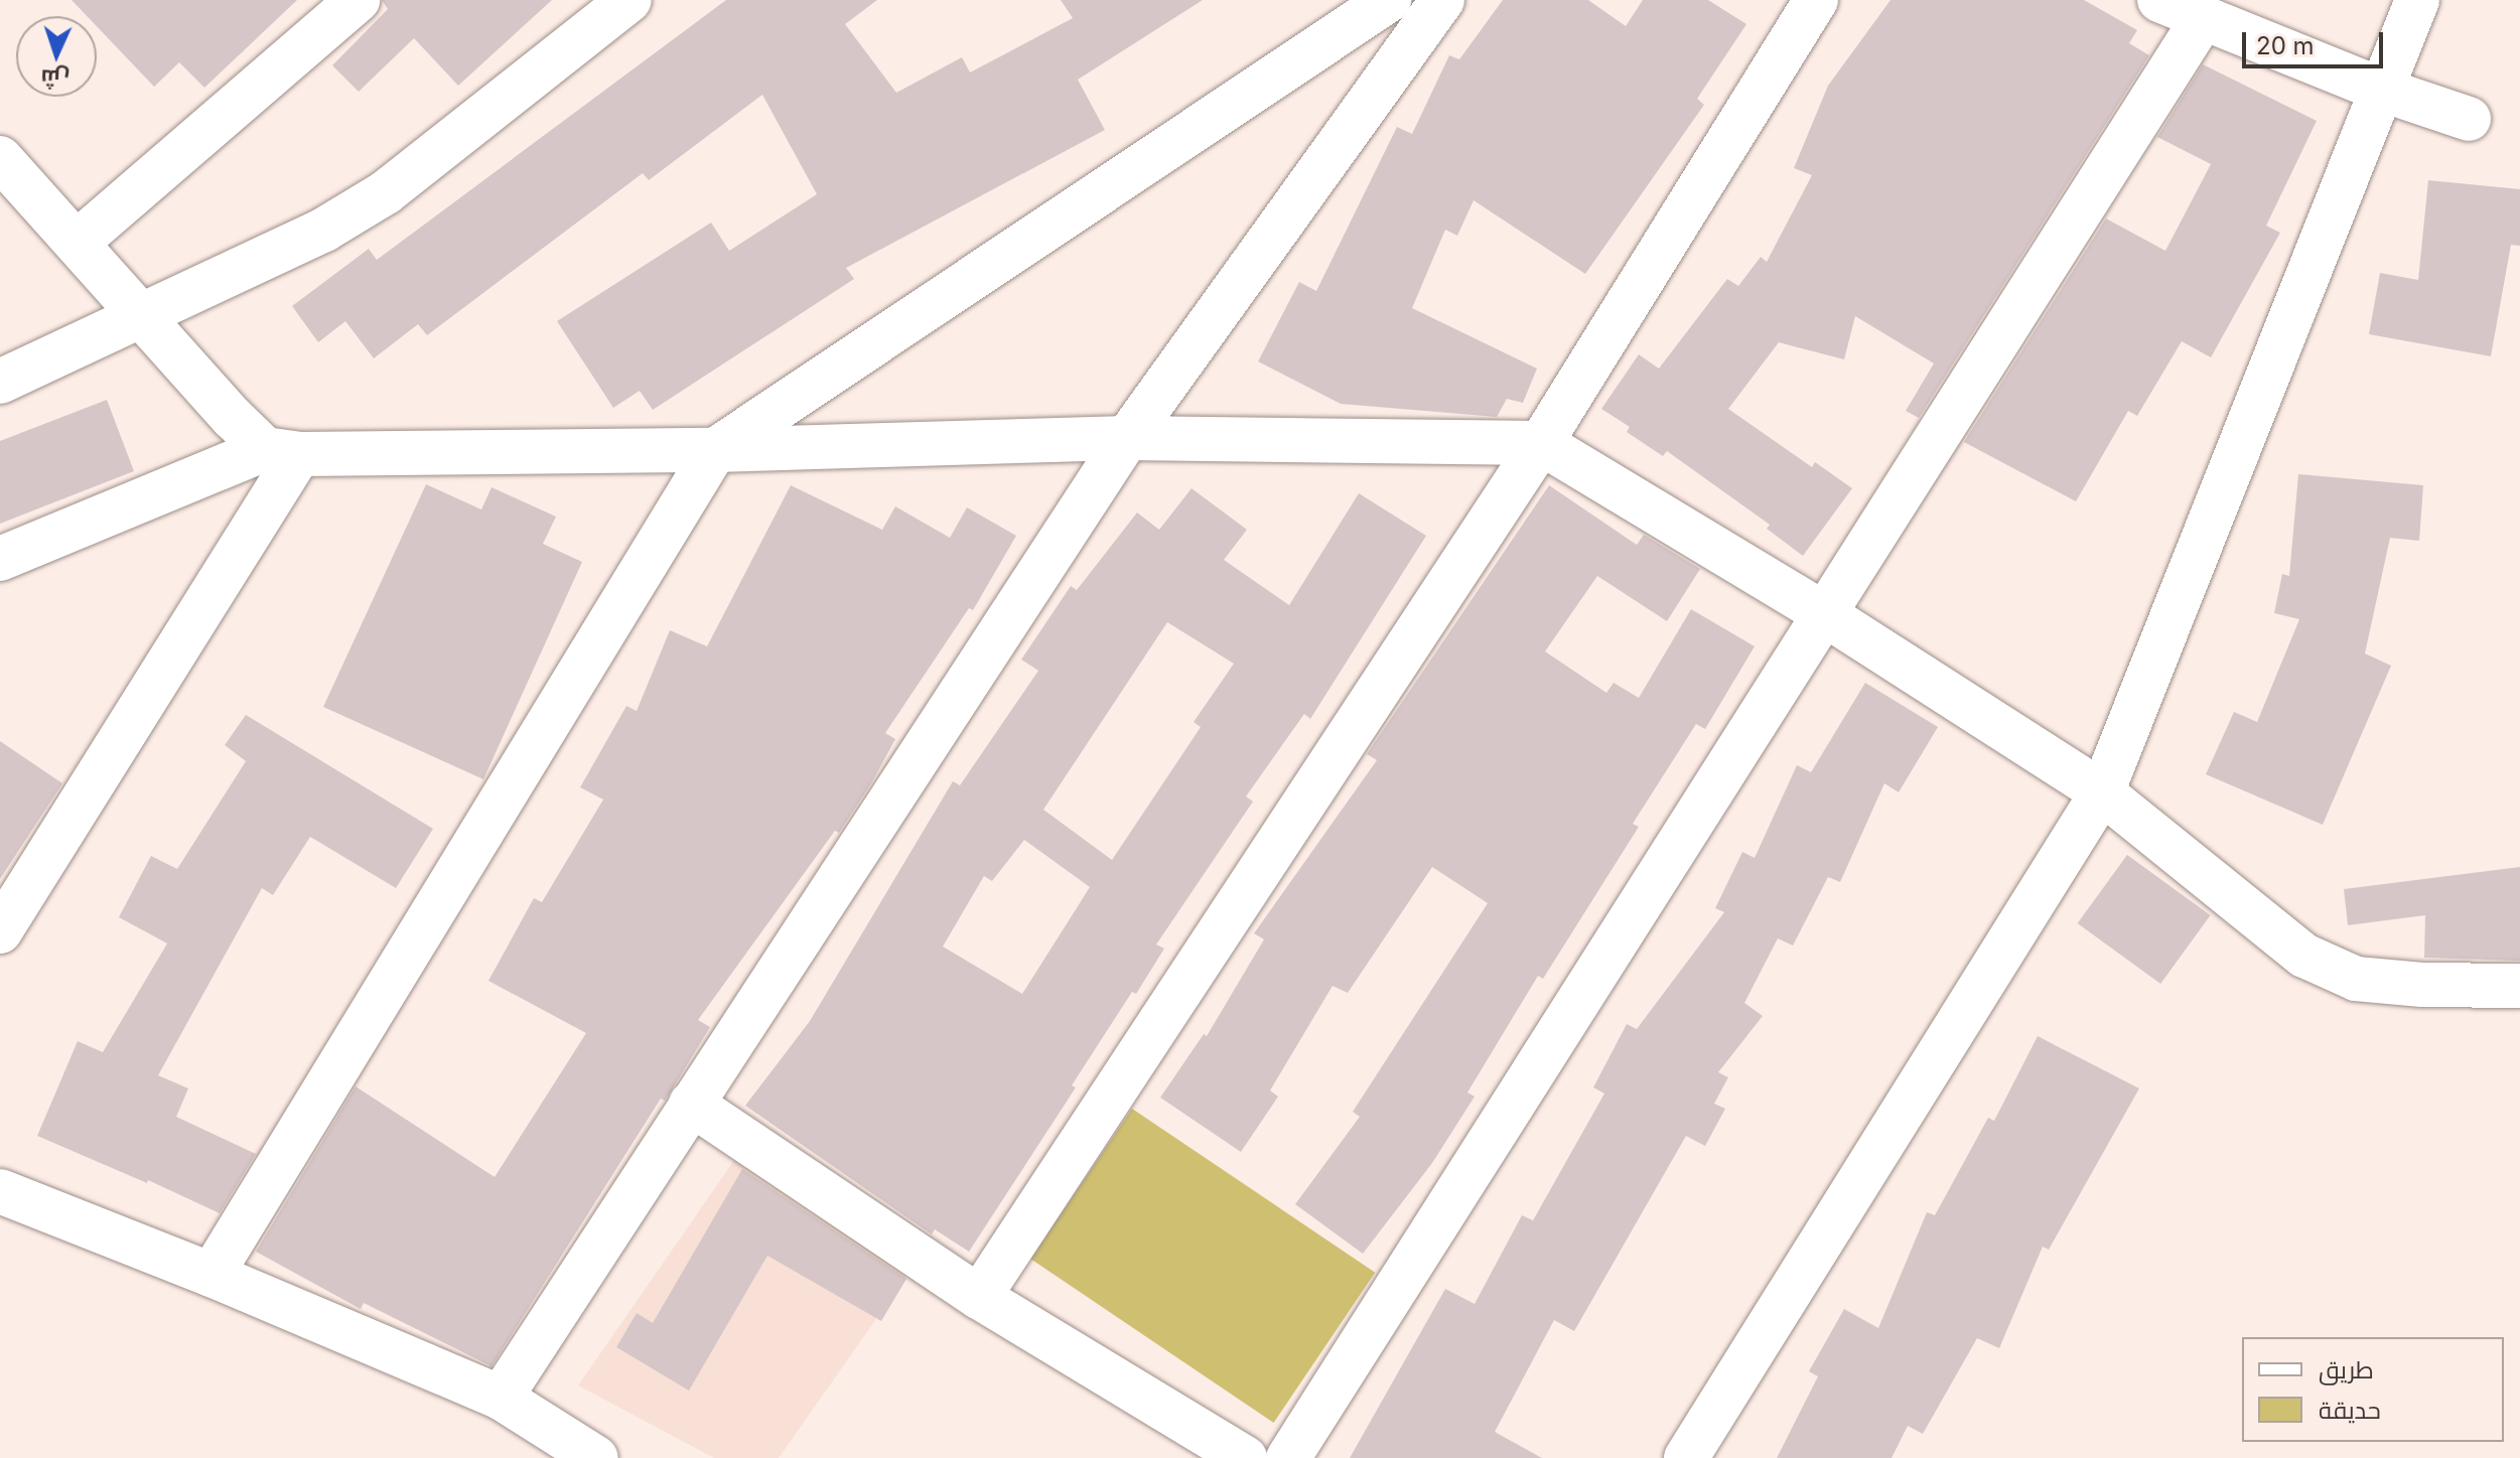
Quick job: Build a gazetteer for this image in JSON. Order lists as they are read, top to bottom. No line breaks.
{"legend":["طريق","حديقة"],"scale_bar":"20 m","north":"bottom"}
